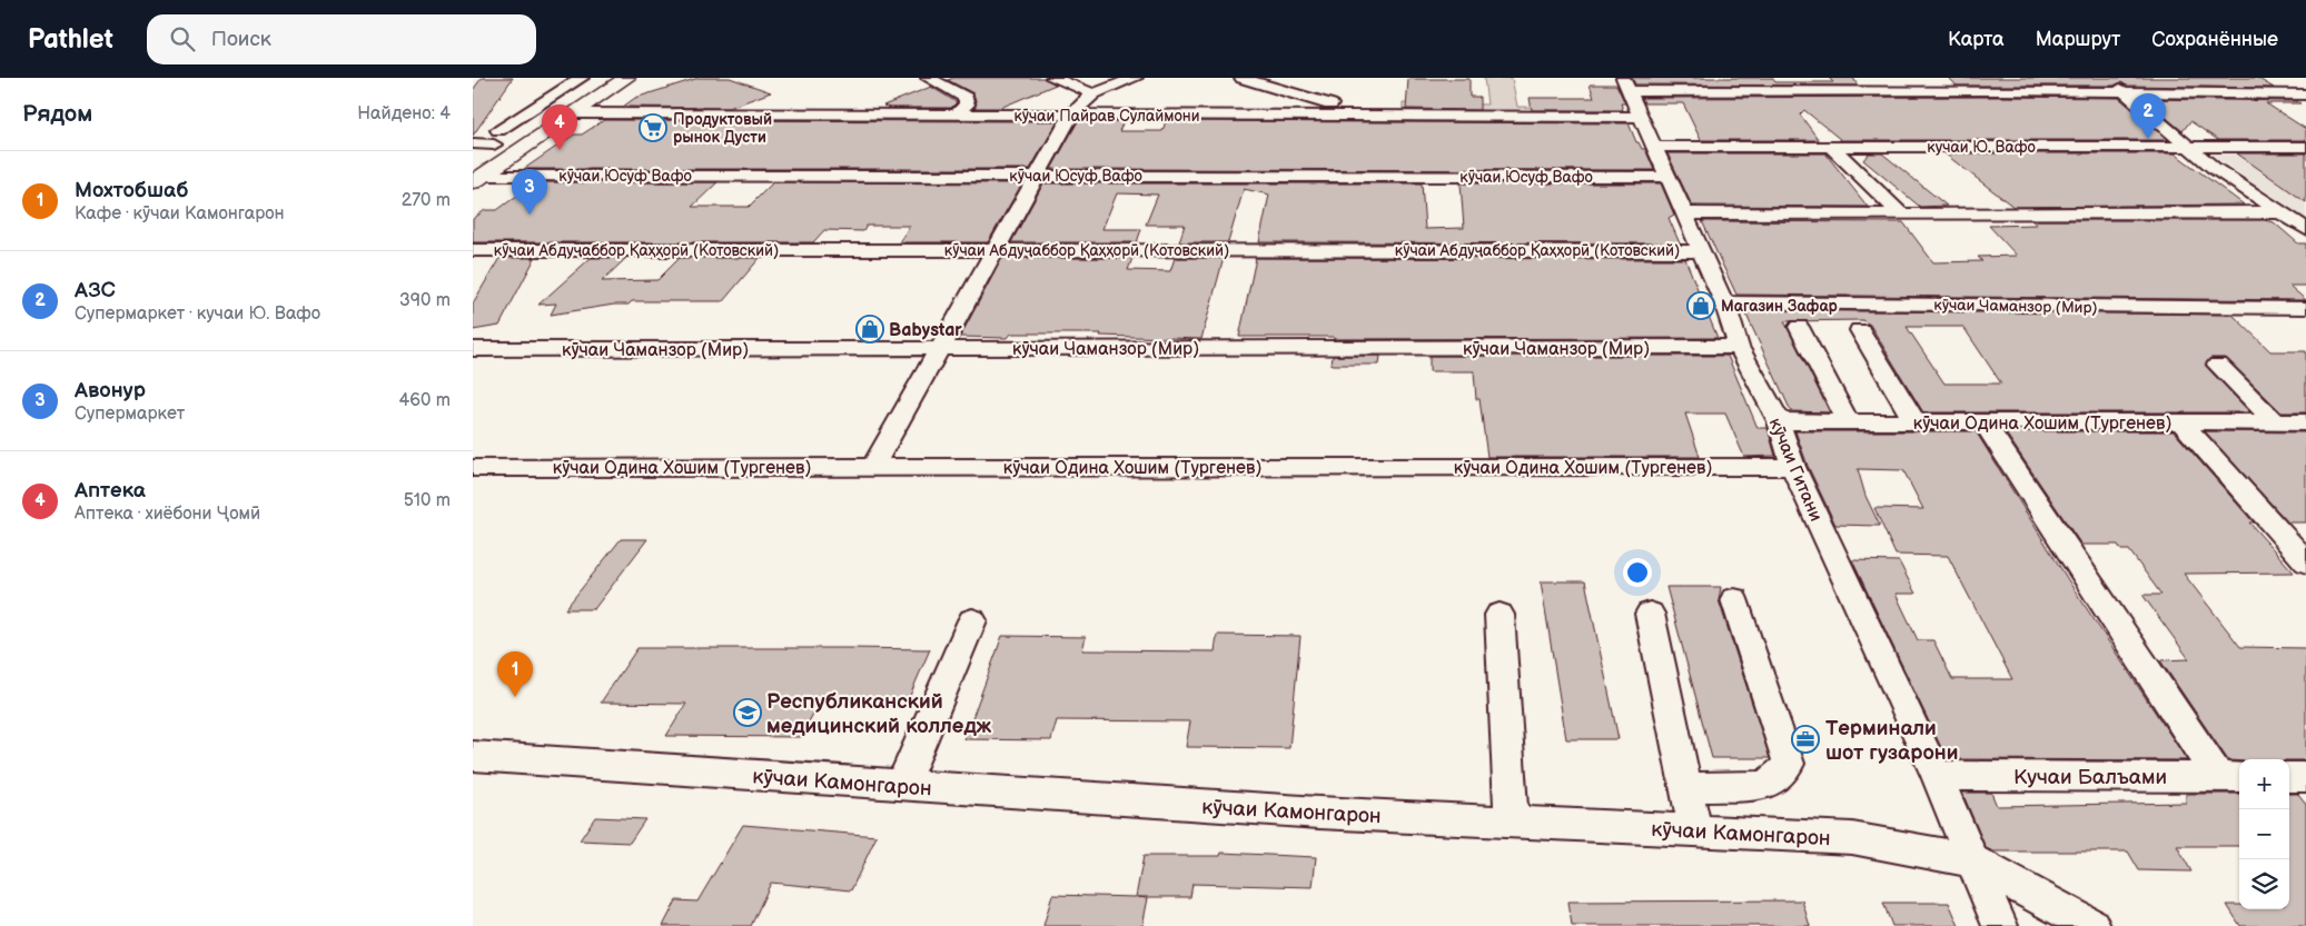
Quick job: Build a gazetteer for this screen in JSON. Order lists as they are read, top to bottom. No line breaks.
{"streets":{"street":["кӯчаи Пайрав Сулаймони","кучаи Ю. Вафо","кӯчаи Юсуф Вафо","кӯчаи Абдуҷаббор Қаҳҳорӣ (Котовский)","кӯчаи Чаманзор (Мир)","кӯчаи Одина Хошим (Тургенев)","кӯчаи Гитани","Кучаи Балъами","кӯчаи Камонгарон"]},"crossings":[["кӯчаи Пайрав Сулаймони","кӯчаи Гитани"],["кучаи Ю. Вафо","кӯчаи Гитани"],["кӯчаи Юсуф Вафо","кӯчаи Гитани"],["кӯчаи Абдуҷаббор Қаҳҳорӣ (Котовский)","кӯчаи Гитани"],["кӯчаи Чаманзор (Мир)","кӯчаи Гитани"],["кӯчаи Одина Хошим (Тургенев)","кӯчаи Гитани"],["кӯчаи Гитани","Кучаи Балъами"],["кӯчаи Гитани","кӯчаи Камонгарон"]],"places":{"supermarket":["Продуктовый рынок Дусти"],"shop":["Магазин Зафар","Babystar"],"school or university":["Республиканский медицинский колледж"],"office":["Терминали шот гузарони"]},"page":{"header":"Pathlet","search":"Поиск","nav":["Карта","Маршрут","Сохранённые"],"heading":["Рядом","Найдено: 4"],"pins":["2","4","3","1"],"list":[{"mark":"1","name":"Мохтобшаб","note":"Кафе · кӯчаи Камонгарон","value":"270 m"},{"mark":"2","name":"АЗС","note":"Супермаркет · кучаи Ю. Вафо","value":"390 m"},{"mark":"3","name":"Авонур","note":"Супермаркет","value":"460 m"},{"mark":"4","name":"Аптека","note":"Аптека · хиёбони Ҷомӣ","value":"510 m"}],"map_buttons":["+","−"]}}
